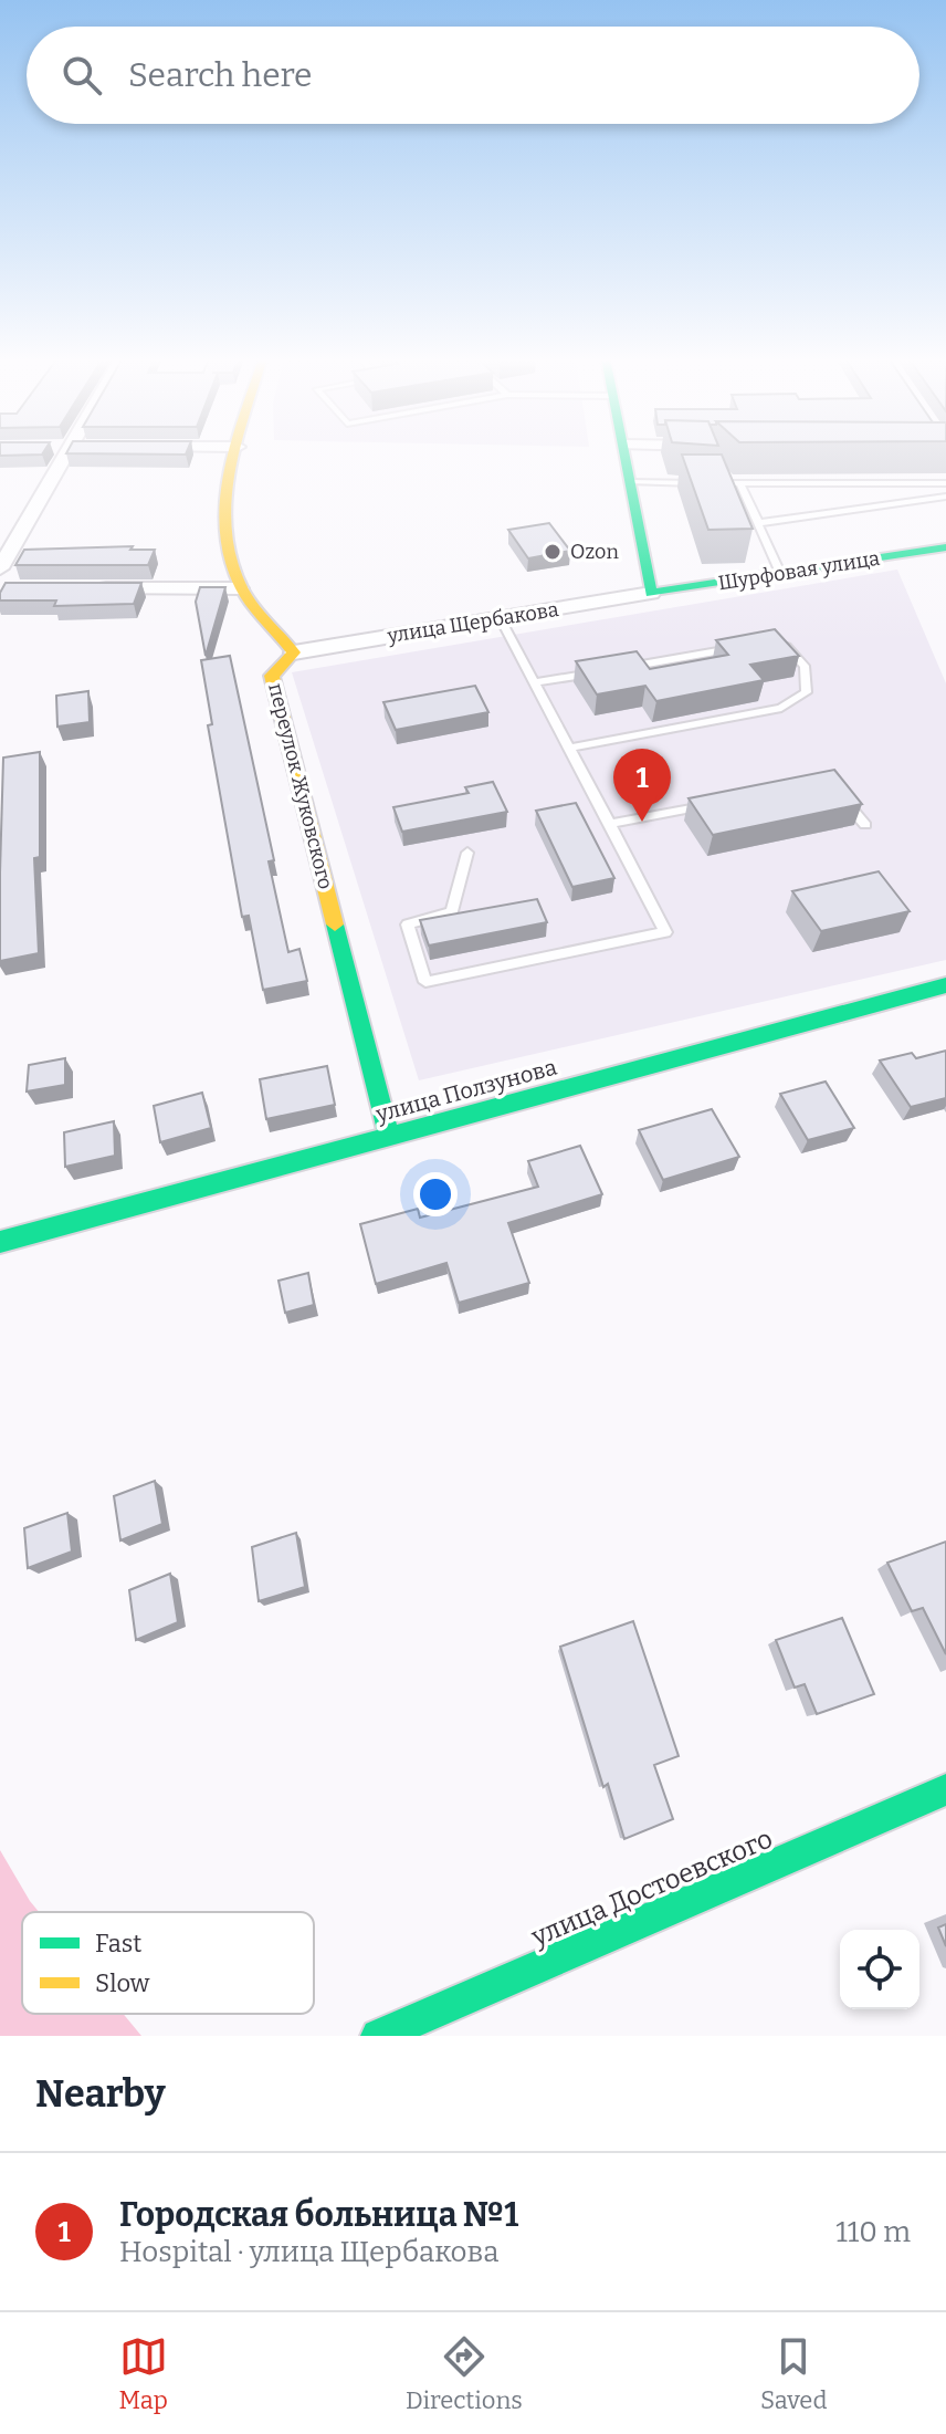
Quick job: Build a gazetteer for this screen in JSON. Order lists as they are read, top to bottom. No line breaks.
{"streets":{"street":["Шурфовая улица","улица Щербакова","переулок Жуковского","улица Ползунова","улица Достоевского"]},"crossings":[["Шурфовая улица","улица Щербакова"],["улица Щербакова","переулок Жуковского"],["переулок Жуковского","улица Ползунова"]],"places":["Ozon"],"legend":["Fast","Slow"],"page":{"search":"Search here","pins":"1","heading":"Nearby","list":[{"mark":"1","name":"Городская больница №1","note":"Hospital · улица Щербакова","value":"110 m"}],"nav":["Map","Directions","Saved"]}}
